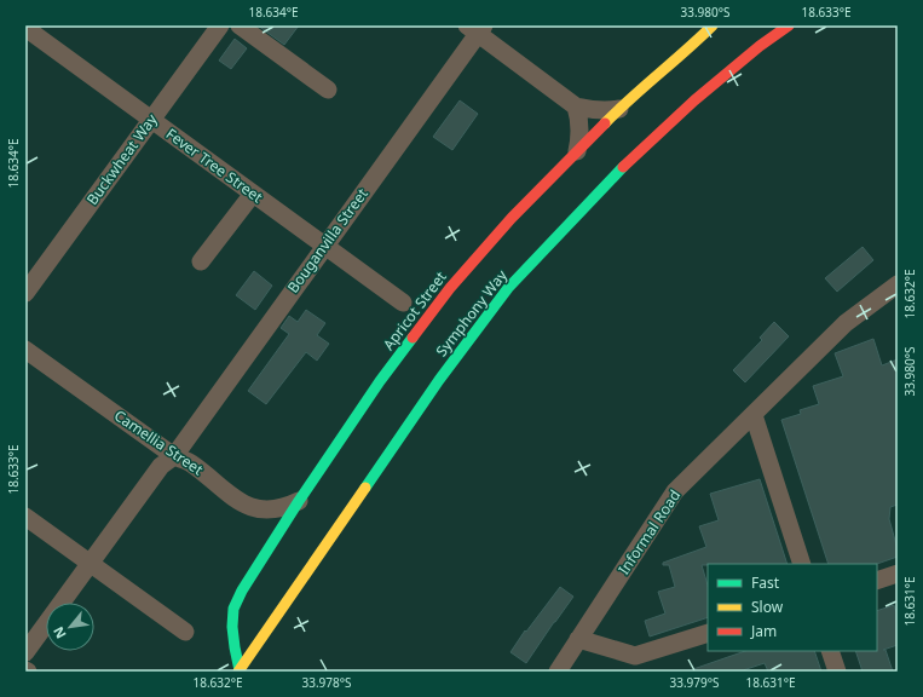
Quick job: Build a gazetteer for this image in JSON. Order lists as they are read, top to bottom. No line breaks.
{"streets":{"main road":["Apricot Street","Symphony Way"],"street":["Buckwheat Way","Fever Tree Street","Bouganvilla Street","Camellia Street","Informal Road"]},"crossings":[["Buckwheat Way","Fever Tree Street"],["Fever Tree Street","Bouganvilla Street"],["Bouganvilla Street","Camellia Street"],["Apricot Street","Symphony Way"],["Apricot Street","Camellia Street"]],"legend":["Fast","Slow","Jam"],"north":"bottom left","coordinates":["18.634°E","33.980°S","18.633°E","18.632°E","18.631°E","33.978°S","33.979°S"]}
